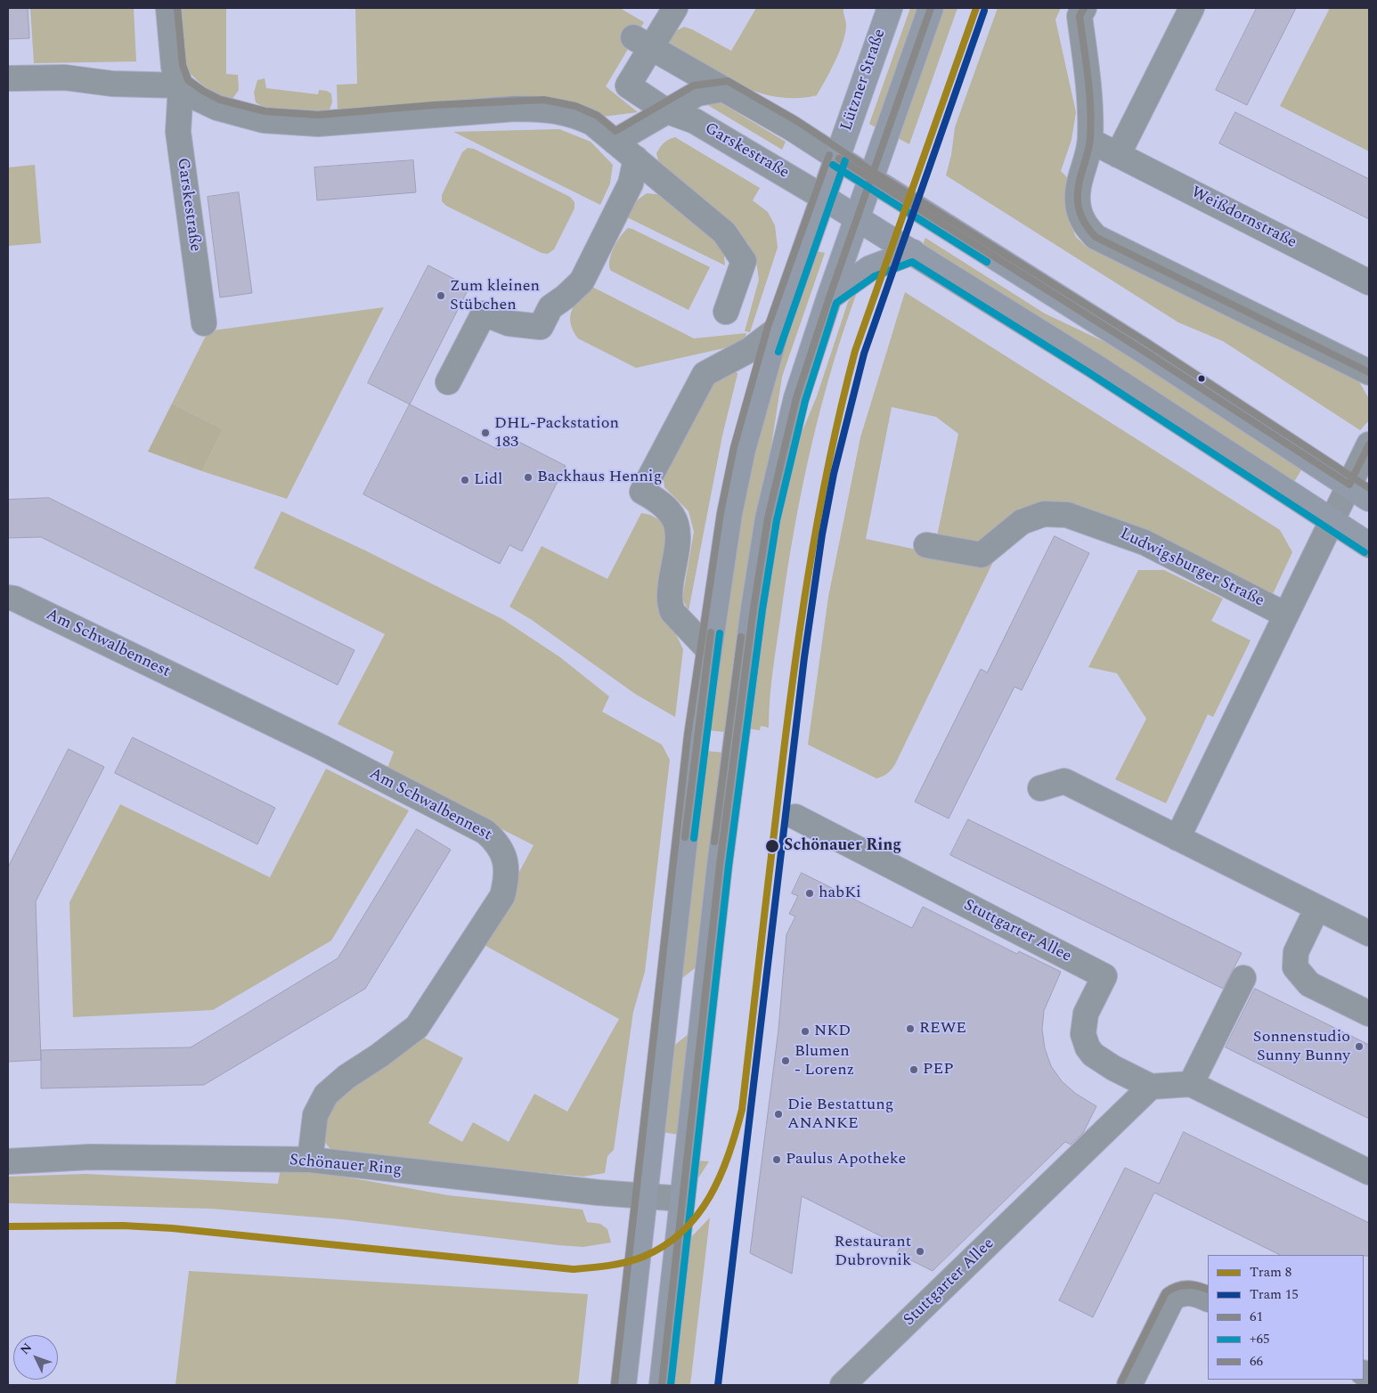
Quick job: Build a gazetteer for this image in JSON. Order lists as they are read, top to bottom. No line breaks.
{"streets":{"main road":["Lützner Straße"],"street":["Garskestraße","Weißdornstraße","Ludwigsburger Straße","Am Schwalbennest","Stuttgarter Allee","Schönauer Ring"]},"crossings":[["Lützner Straße","Garskestraße"],["Lützner Straße","Schönauer Ring"],["Am Schwalbennest","Schönauer Ring"]],"places":["Zum kleinen Stübchen","DHL-Packstation 183","Backhaus Hennig","Lidl","Schönauer Ring","habKi","REWE","NKD","Sonnenstudio Sunny Bunny","Blumen - Lorenz","PEP","Die Bestattung ANANKE","Paulus Apotheke","Restaurant Dubrovnik"],"lines":["tram line 8","transit line 61","transit line 66","tram line 15","transit line +65"],"legend":["Tram 8","Tram 15","61","+65","66"],"north":"top left"}
